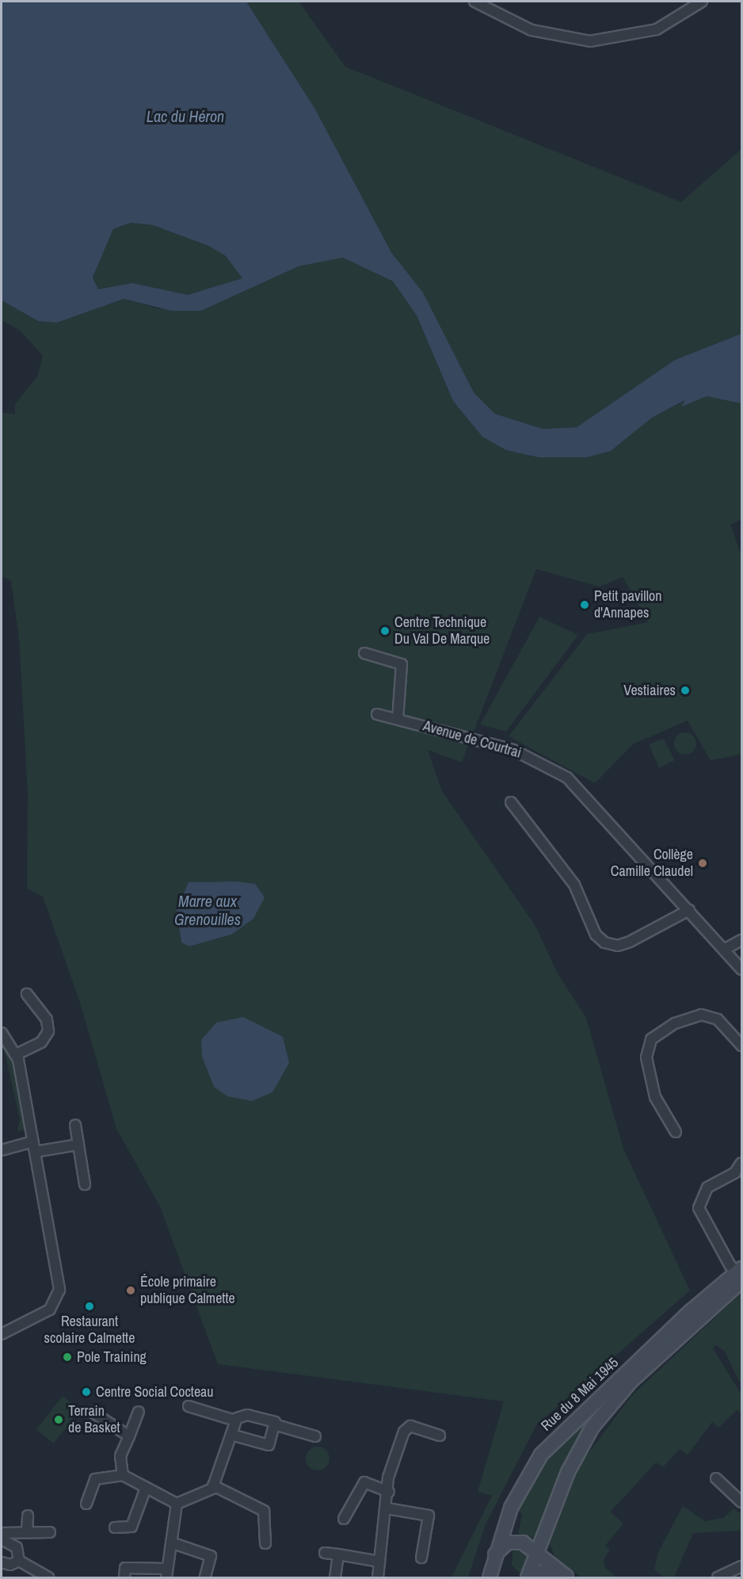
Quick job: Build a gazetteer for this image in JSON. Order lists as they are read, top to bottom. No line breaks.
{"streets":{"main road":["Rue du 8 Mai 1945"],"street":["Avenue de Courtrai"]},"water":["Lac du Héron","Marre aux Grenouilles"],"places":["Petit pavillon d'Annapes","Centre Technique Du Val De Marque","Vestiaires","Collège Camille Claudel","École primaire publique Calmette","Restaurant scolaire Calmette","Pole Training","Centre Social Cocteau","Terrain de Basket"]}
